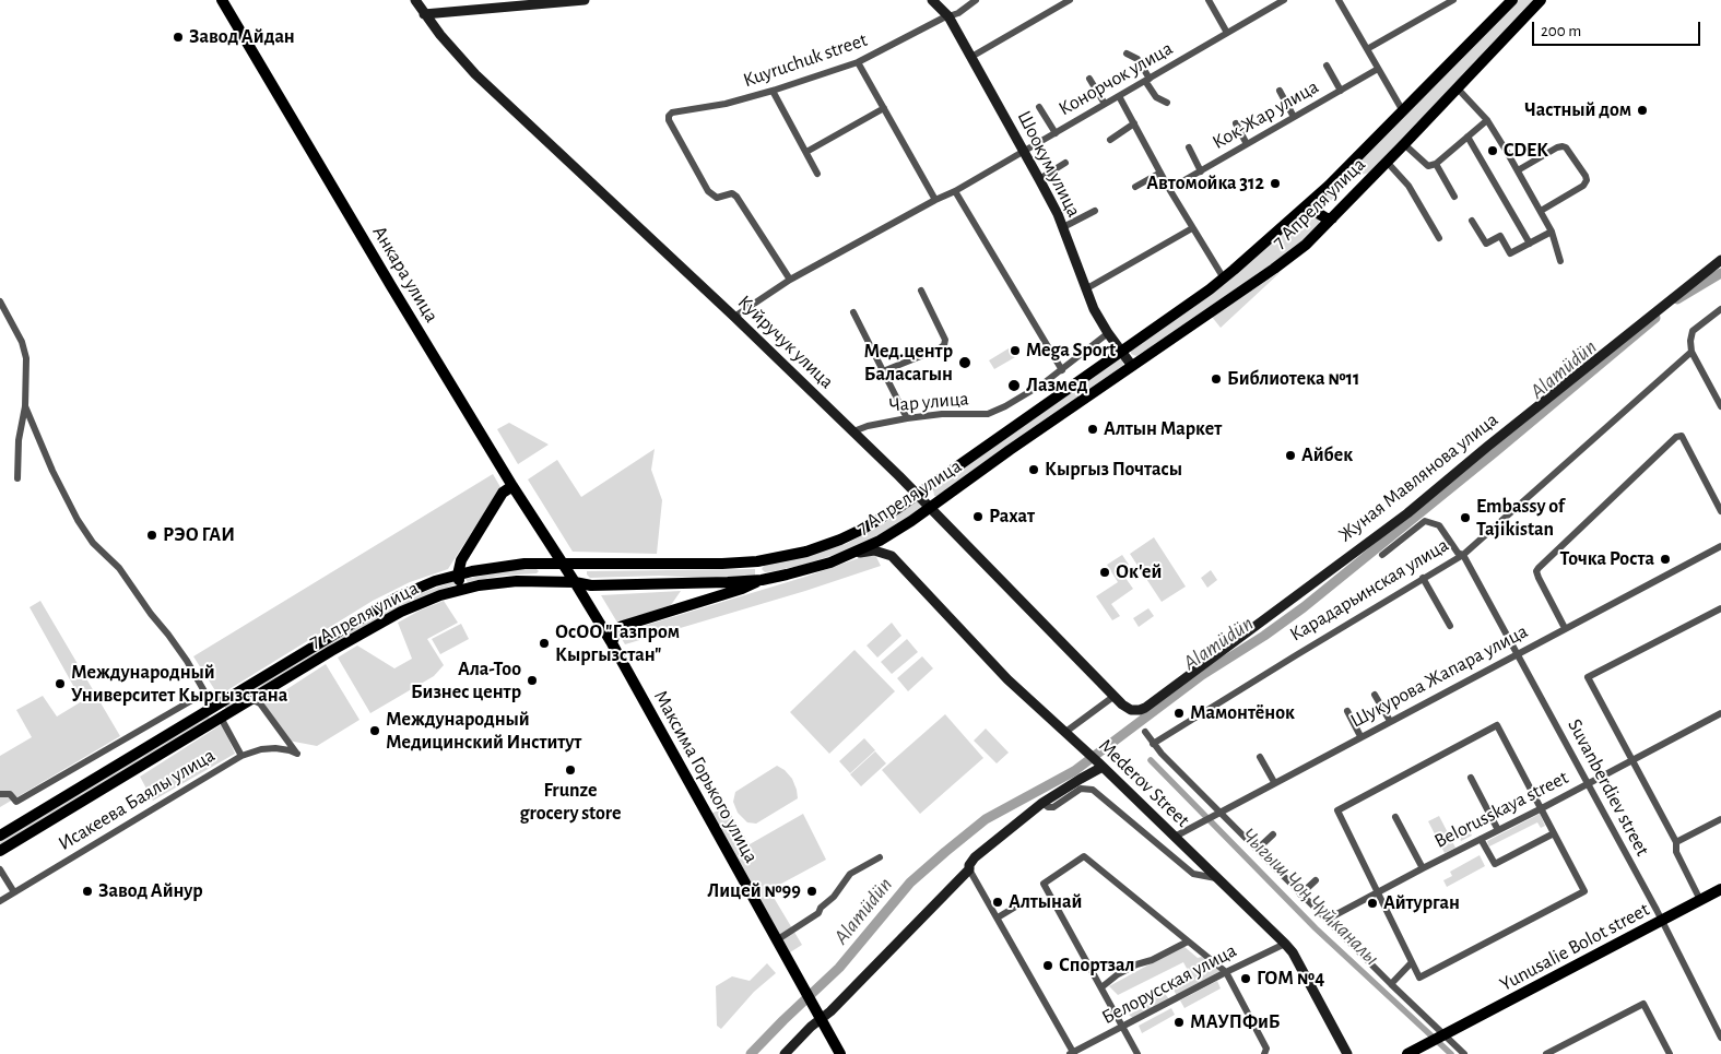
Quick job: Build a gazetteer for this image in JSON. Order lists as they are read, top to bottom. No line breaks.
{"streets":{"main road":["7 Апреля улица","Анкара улица","Максима Горького улица","Yunusalie Bolot street"],"street":["Kuyruchuk street","Конорчок улица","Кок-Жар улица","Шоокум улица","Куйручук улица","Чар улица","Жуная Мавлянова улица","Карадарьинская улица","Шукурова Жапара улица","Mederov Street","Suvanberdiev street","Исакеева Баялы улица","Belorusskaya street","Белорусская улица"]},"crossings":[["Kuyruchuk street","Конорчок улица"],["Kuyruchuk street","Шоокум улица"],["Конорчок улица","Шоокум улица"],["Конорчок улица","Куйручук улица"],["Шоокум улица","7 Апреля улица"],["Шоокум улица","Чар улица"],["7 Апреля улица","Анкара улица"],["7 Апреля улица","Куйручук улица"],["7 Апреля улица","Максима Горького улица"],["7 Апреля улица","Исакеева Баялы улица"],["Анкара улица","Максима Горького улица"],["Куйручук улица","Чар улица"],["Куйручук улица","Жуная Мавлянова улица"],["Карадарьинская улица","Suvanberdiev street"],["Шукурова Жапара улица","Mederov Street"],["Шукурова Жапара улица","Suvanberdiev street"],["Mederov Street","Белорусская улица"],["Suvanberdiev street","Belorusskaya street"],["Suvanberdiev street","Yunusalie Bolot street"]],"water":["Alamüdün","Чыгыш Чоң Чүй каналы"],"places":["Завод Айдан","Частный дом","CDEK","Автомойка 312","Mega Sport","Мед.центр Баласагын","Библиотека №11","Лазмед","Алтын Маркет","Айбек","Кыргыз Почтасы","Рахат","Embassy of Tajikistan","РЭО ГАИ","Точка Роста","Ок'ей","ОсОО \"Газпром Кыргызстан\"","Ала-Тоо Бизнес центр","Международный Университет Кыргызстана","Мамонтёнок","Международный Медицинский Институт","Frunze grocery store","Завод Айнур","Лицей №99","Алтынай","Айтурган","Спортзал","ГОМ №4","МАУПФиБ"],"scale_bar":"200 m"}
